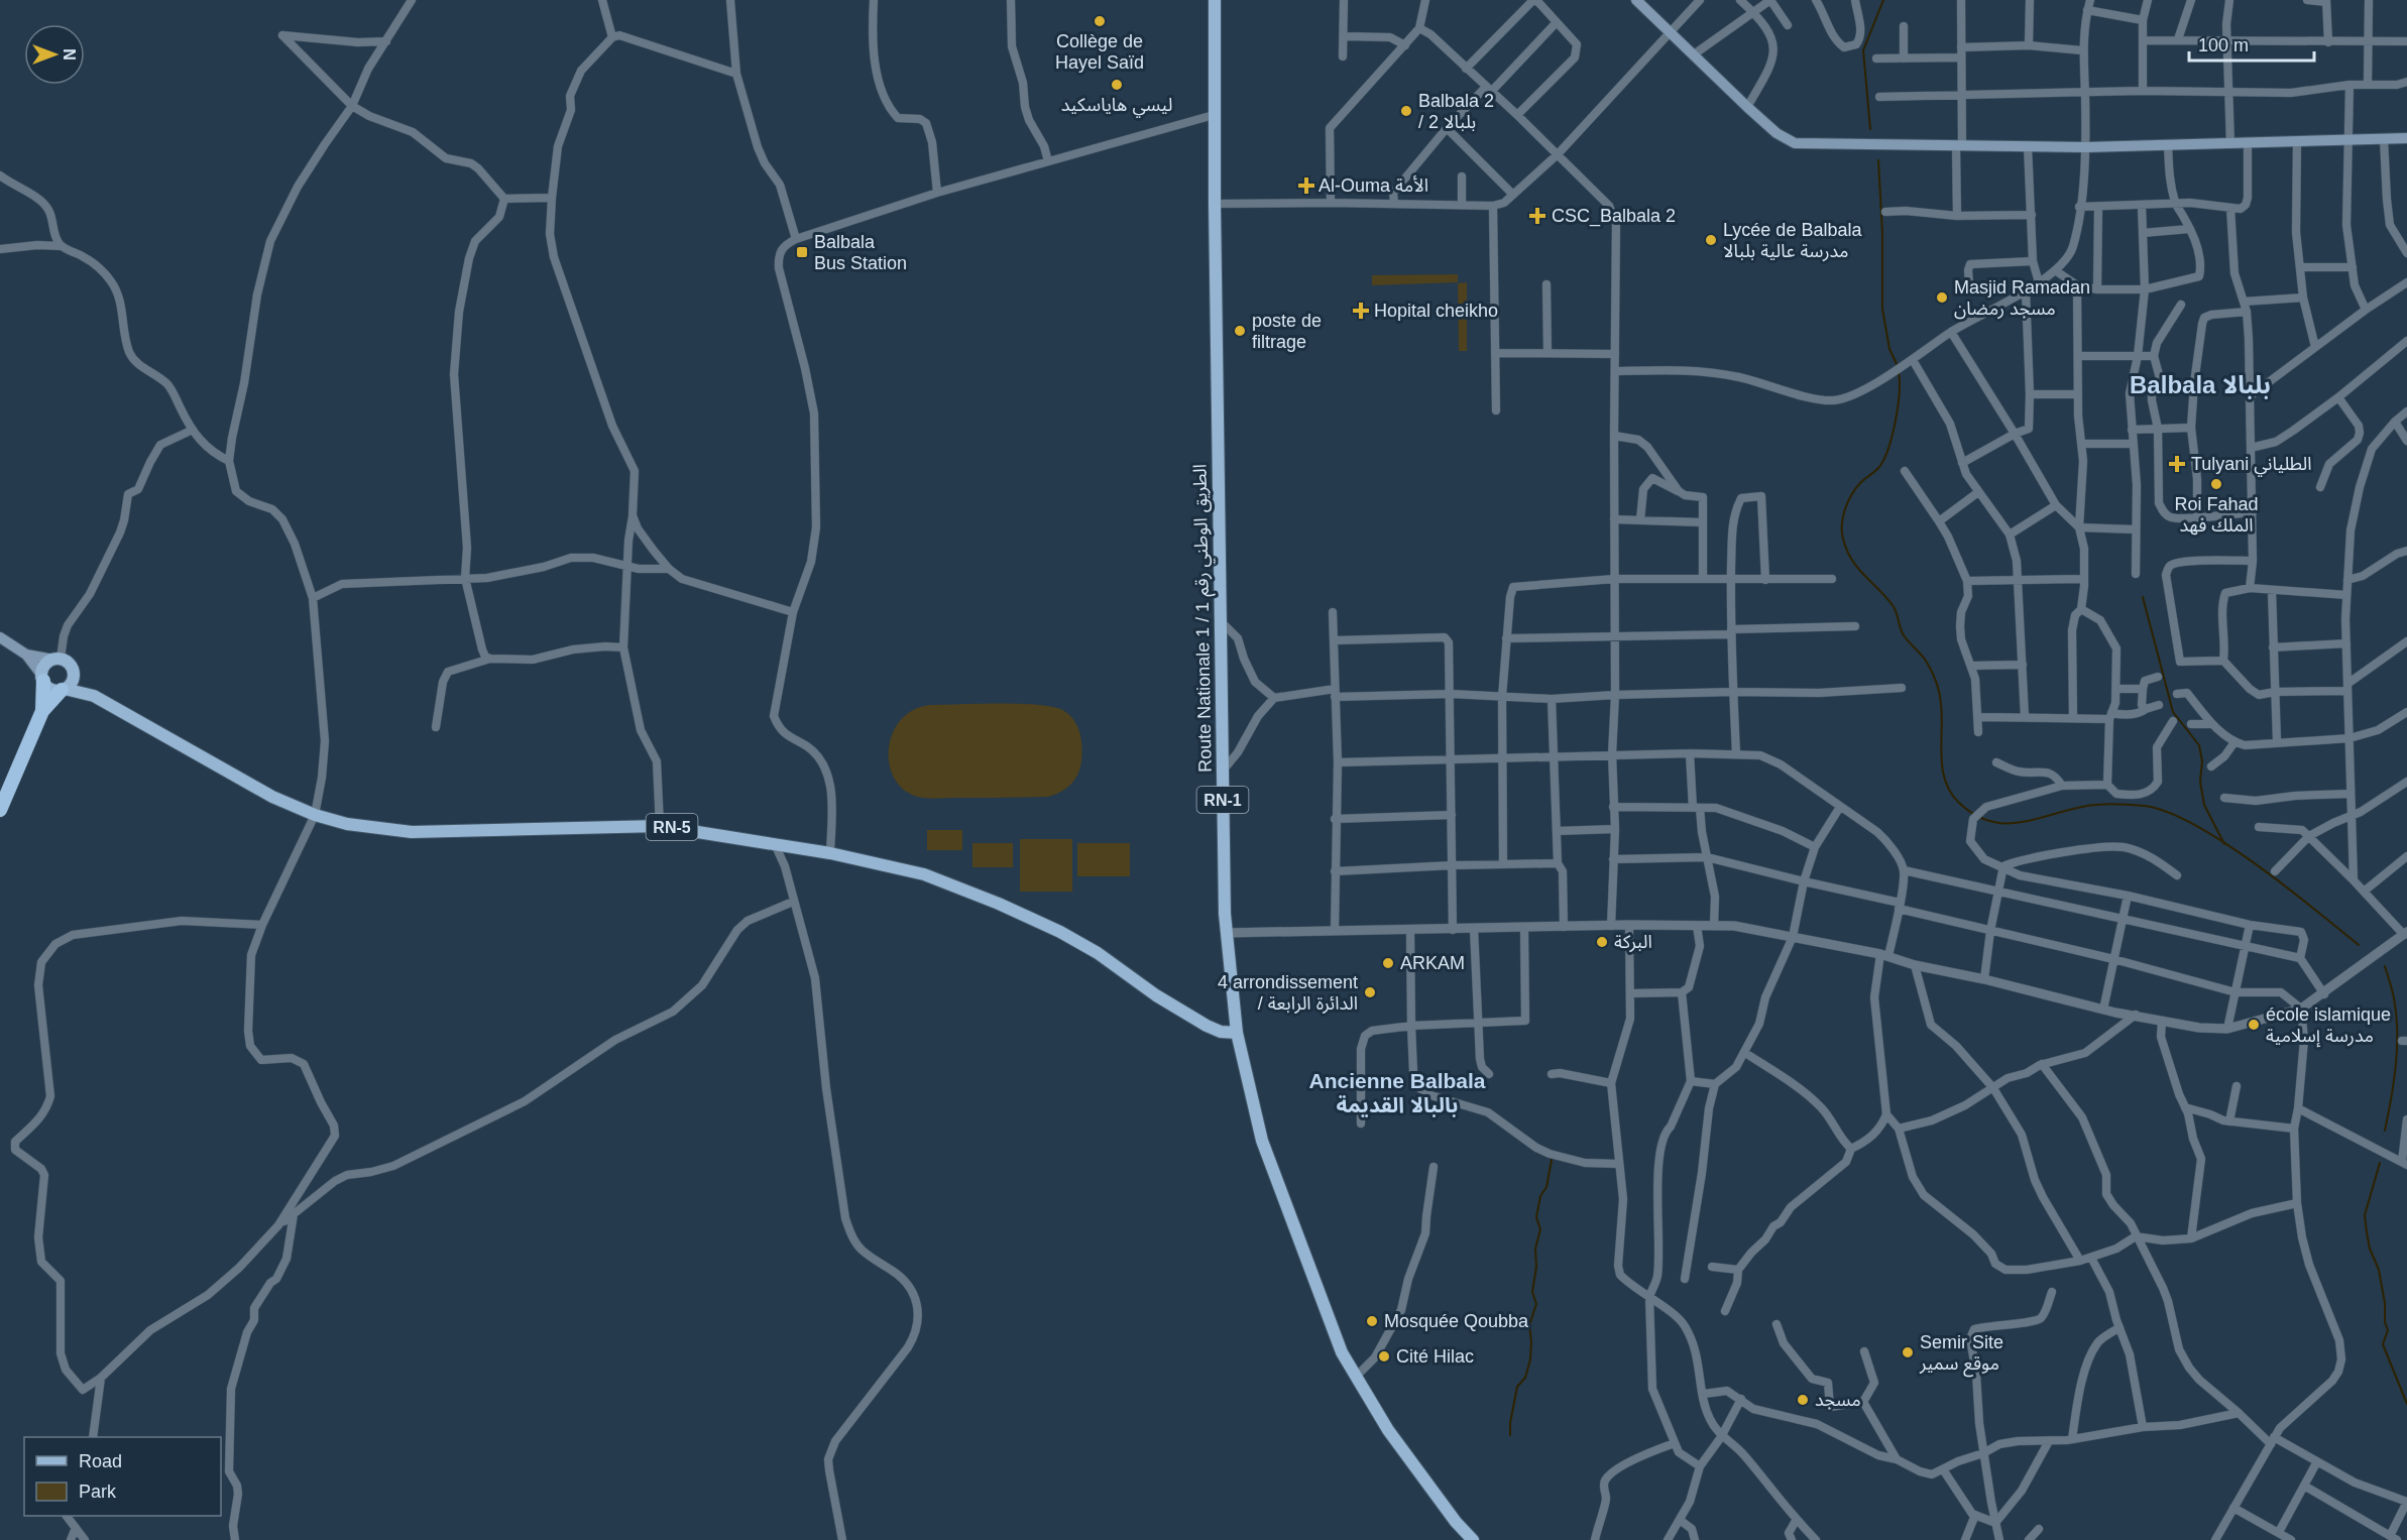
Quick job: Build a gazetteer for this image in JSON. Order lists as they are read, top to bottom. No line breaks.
{"streets":{"main road":["Route Nationale 1 / الطريق الوطني رقم 1","RN-1","RN-5"]},"crossings":[["Route Nationale 1 / الطريق الوطني رقم 1","RN-5"]],"districts":["Balbala بلبالا","Ancienne Balbala بالبالا القديمة"],"places":{"other":["Collège de Hayel Saïd","ليسي هاياسكيد","Balbala 2 / بلبالا 2","Lycée de Balbala مدرسة عالية بلبالا","Masjid Ramadan مسجد رمضان","poste de filtrage","Roi Fahad الملك فهد","البركة","ARKAM","4 arrondissement / الدائرة الرابعة","école islamique مدرسة إسلامية","Mosquée Qoubba","Semir Site موقع سمير","Cité Hilac","مسجد"],"health":["Al-Ouma الأمة","CSC_Balbala 2","Hopital cheikho","Tulyani الطلياني"],"transit":["Balbala Bus Station"]},"legend":["Road","Park"],"scale_bar":"100 m","north":"right"}
